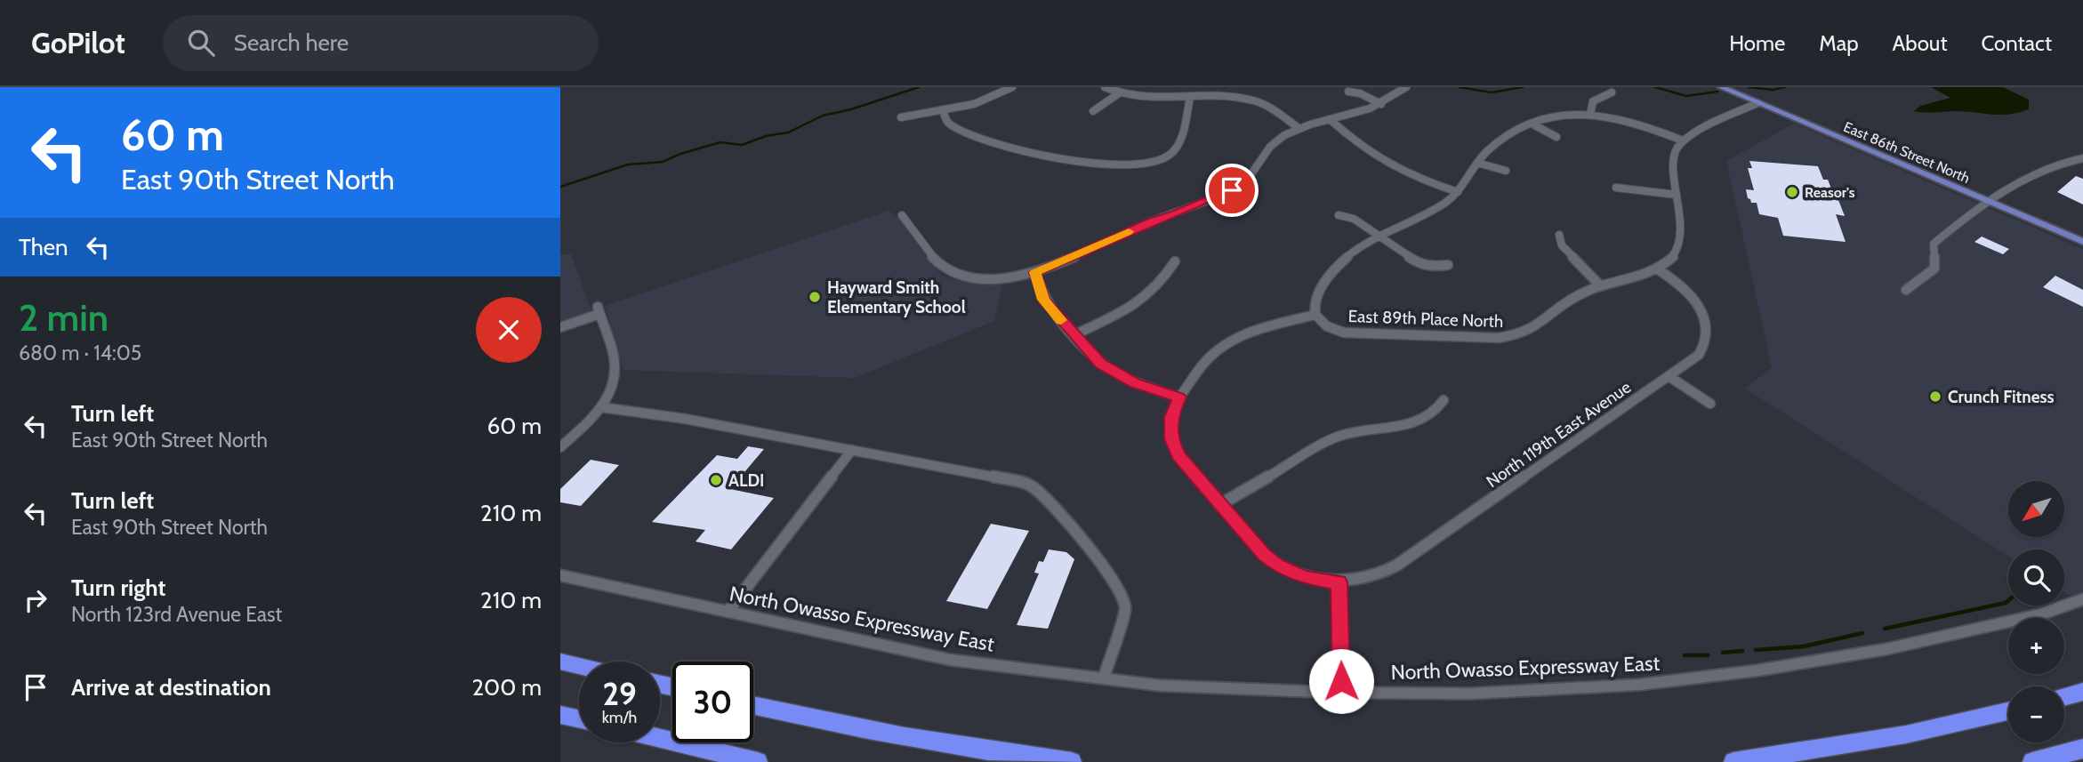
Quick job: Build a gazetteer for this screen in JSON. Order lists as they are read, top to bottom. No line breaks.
{"streets":{"main road":["East 86th Street North"],"street":["East 89th Place North","North 119th East Avenue","North Owasso Expressway East"]},"crossings":[["East 89th Place North","North 119th East Avenue"]],"places":["Reasor's","Hayward Smith Elementary School","Crunch Fitness","ALDI"],"north":"bottom left","page":{"header":"GoPilot","search":"Search here","nav":["Home","Map","About","Contact"],"turn":["60 m","East 90th Street North"],"then":"Then","heading":["2 min","680 m · 14:05"],"list":[{"name":"Turn left","note":"East 90th Street North","value":"60 m"},{"name":"Turn left","note":"East 90th Street North","value":"210 m"},{"name":"Turn right","note":"North 123rd Avenue East","value":"210 m"},{"name":"Arrive at destination","value":"200 m"}],"map_buttons":["+","−"],"speed":"29 km/h","limit":"30"}}
